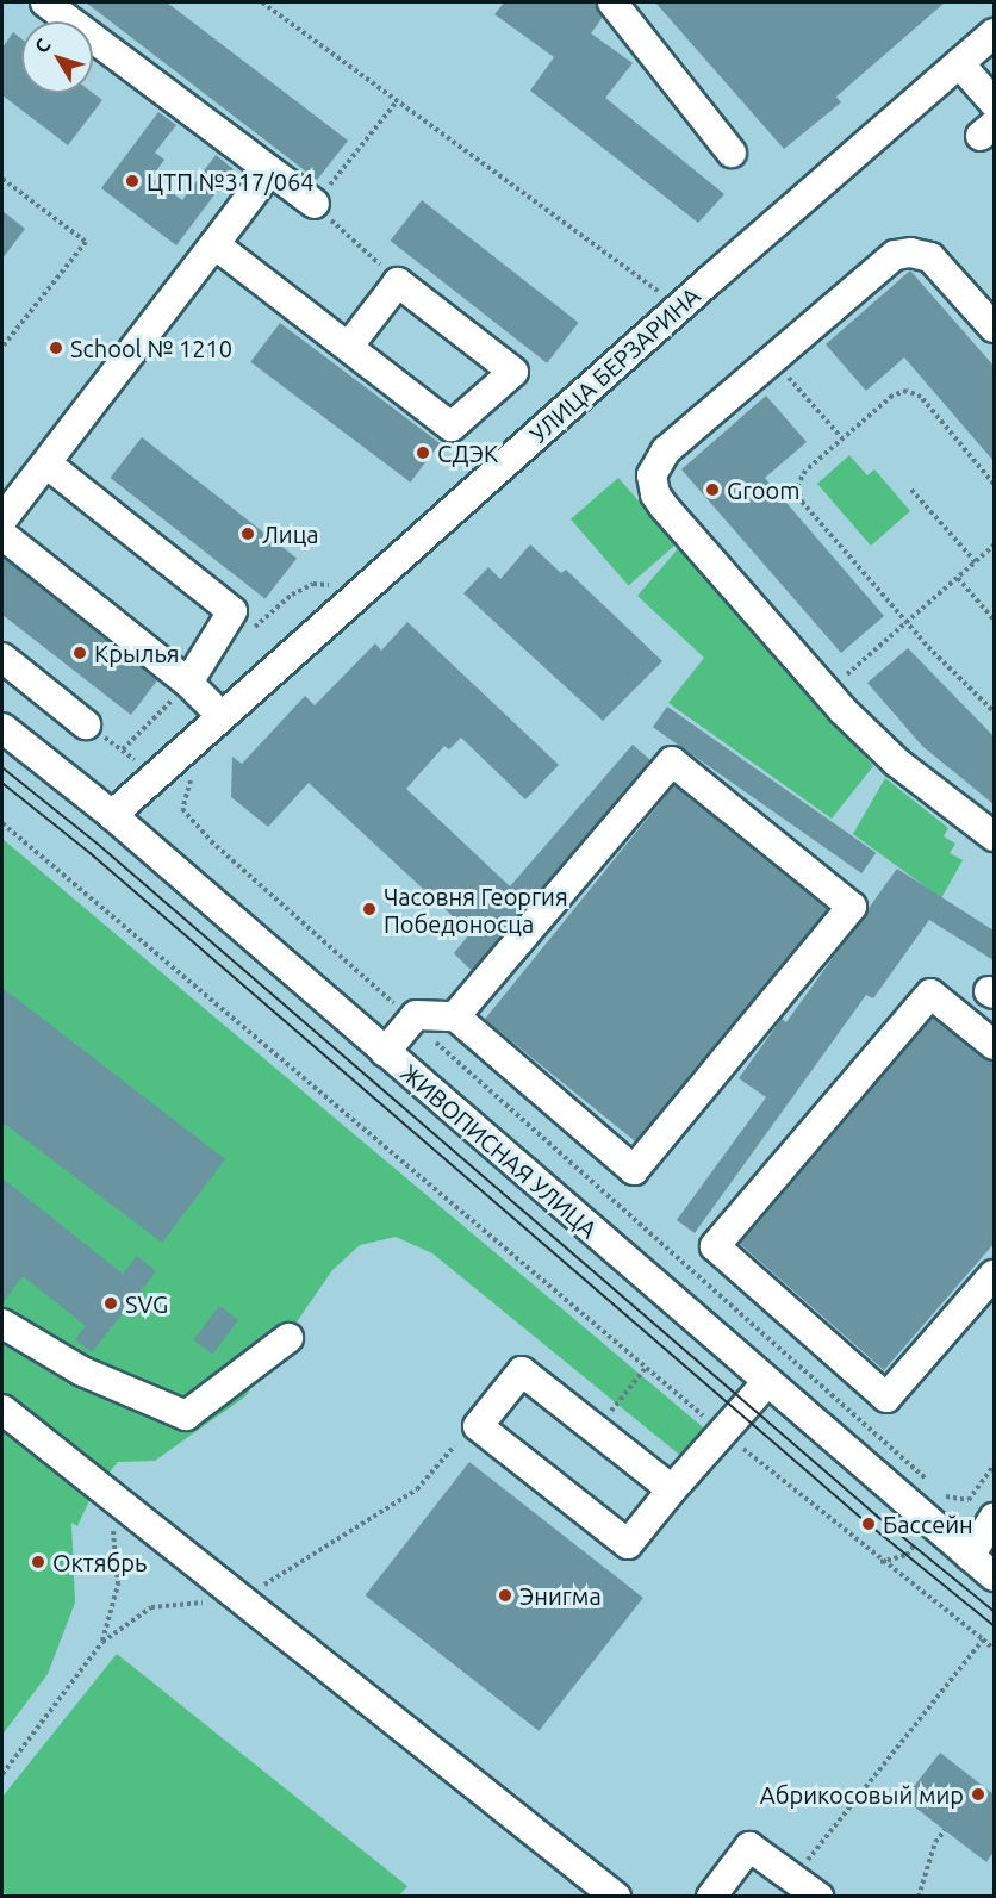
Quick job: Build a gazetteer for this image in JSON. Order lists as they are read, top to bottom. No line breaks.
{"streets":{"street":["УЛИЦА БЕРЗАРИНА","ЖИВОПИСНАЯ УЛИЦА"]},"crossings":[["УЛИЦА БЕРЗАРИНА","ЖИВОПИСНАЯ УЛИЦА"]],"places":["ЦТП №317/064","School № 1210","СДЭК","Groom","Лица","Крылья","Часовня Георгия Победоносца","SVG","Бассейн","Октябрь","Энигма","Абрикосовый мир"],"north":"top left"}
